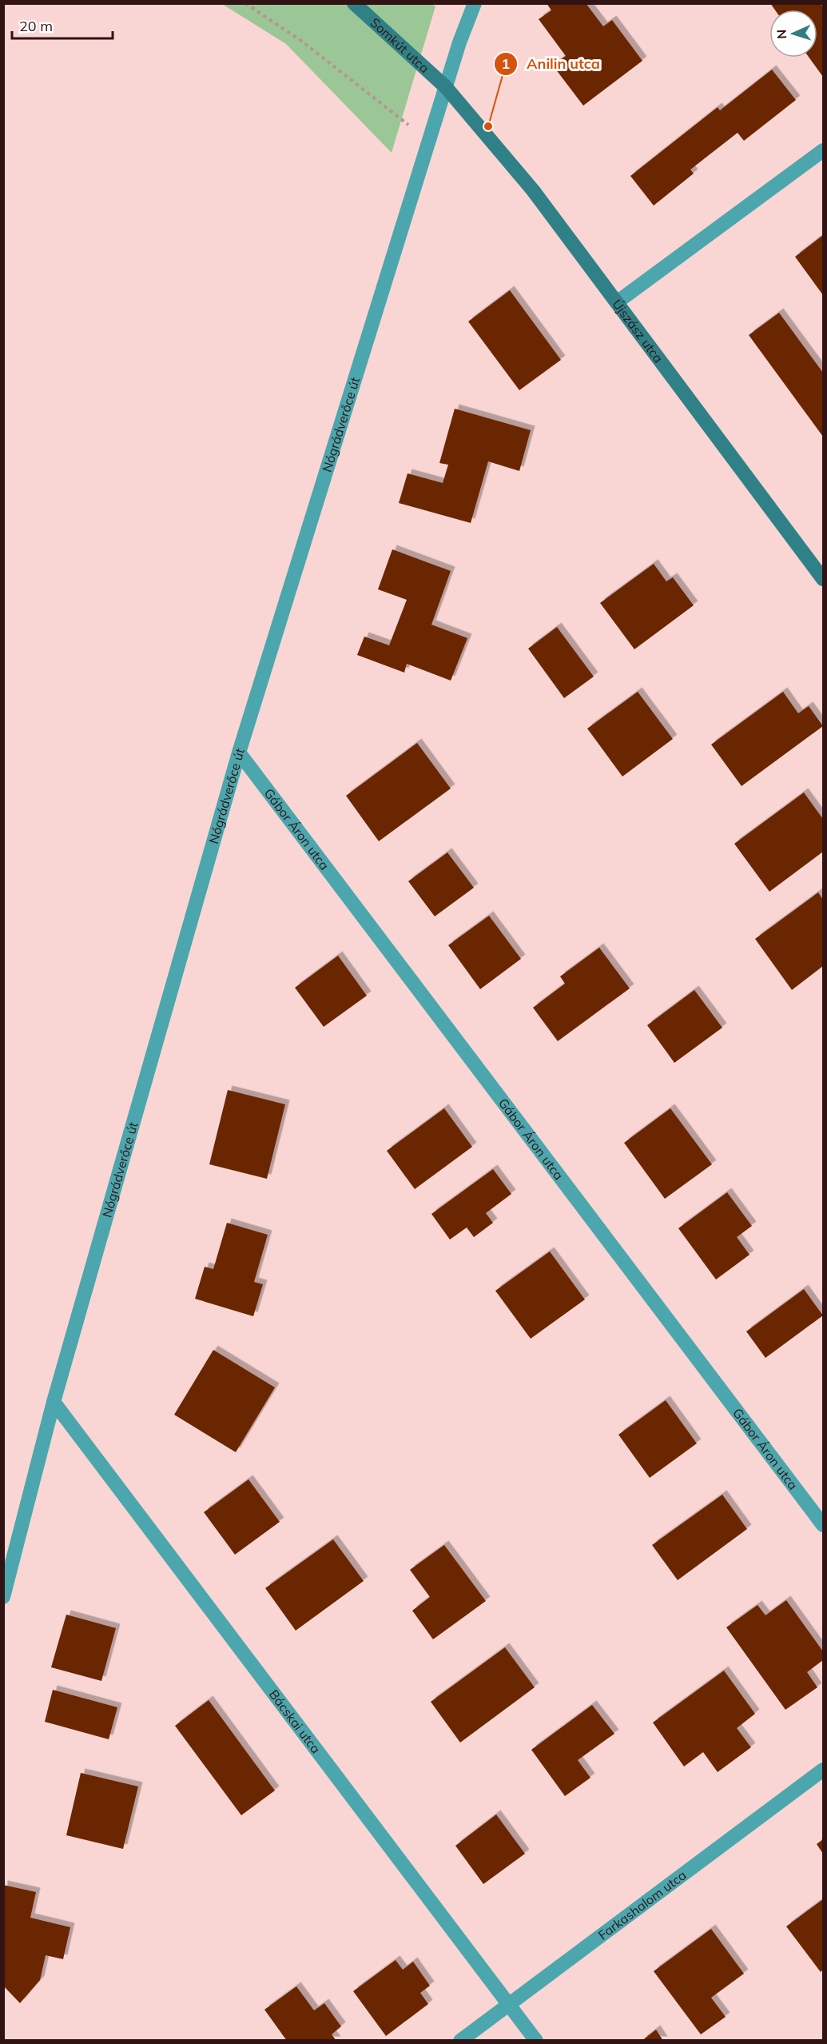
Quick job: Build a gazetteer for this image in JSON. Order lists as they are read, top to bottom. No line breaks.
{"streets":{"street":["Somkút utca","Újszász utca","Nógrádverőce út","Gábor Áron utca","Bácskai utca","Farkashalom utca"]},"crossings":[["Somkút utca","Újszász utca"],["Somkút utca","Nógrádverőce út"],["Újszász utca","Nógrádverőce út"],["Nógrádverőce út","Gábor Áron utca"],["Nógrádverőce út","Bácskai utca"],["Bácskai utca","Farkashalom utca"]],"places":["Anilin utca"],"scale_bar":"20 m","north":"left"}
